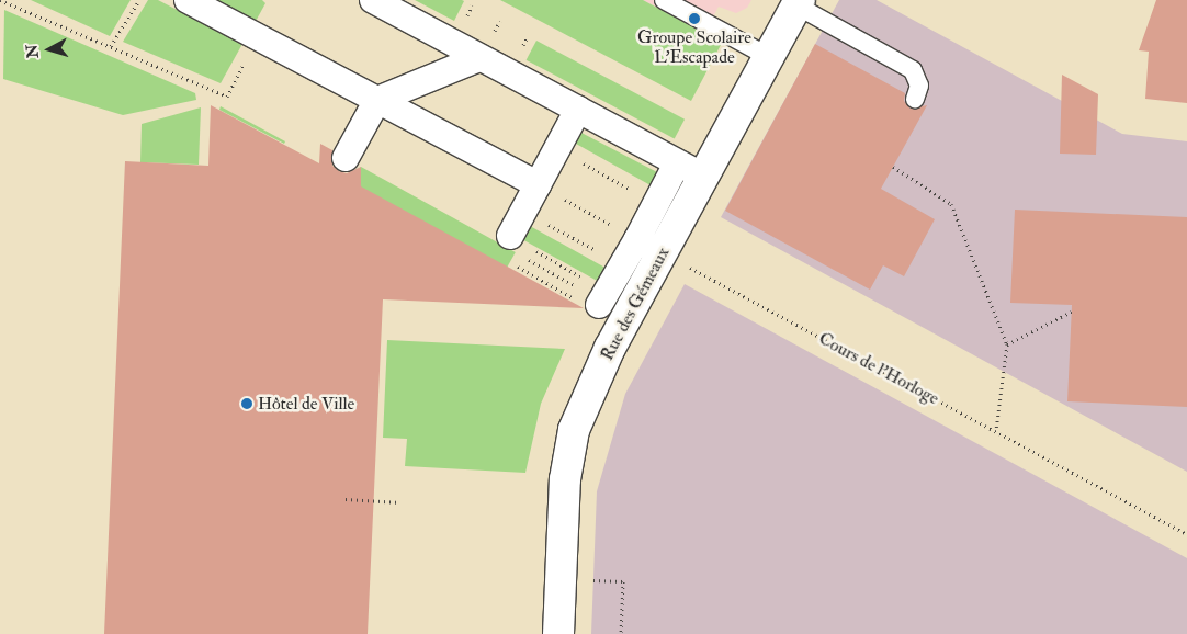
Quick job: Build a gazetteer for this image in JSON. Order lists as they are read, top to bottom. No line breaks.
{"streets":{"street":["Rue des Gémeaux"],"path":["Cours de l'Horloge"]},"crossings":[["Rue des Gémeaux","Cours de l'Horloge"]],"places":["Groupe Scolaire L'Escapade","Hôtel de Ville"],"north":"left"}
